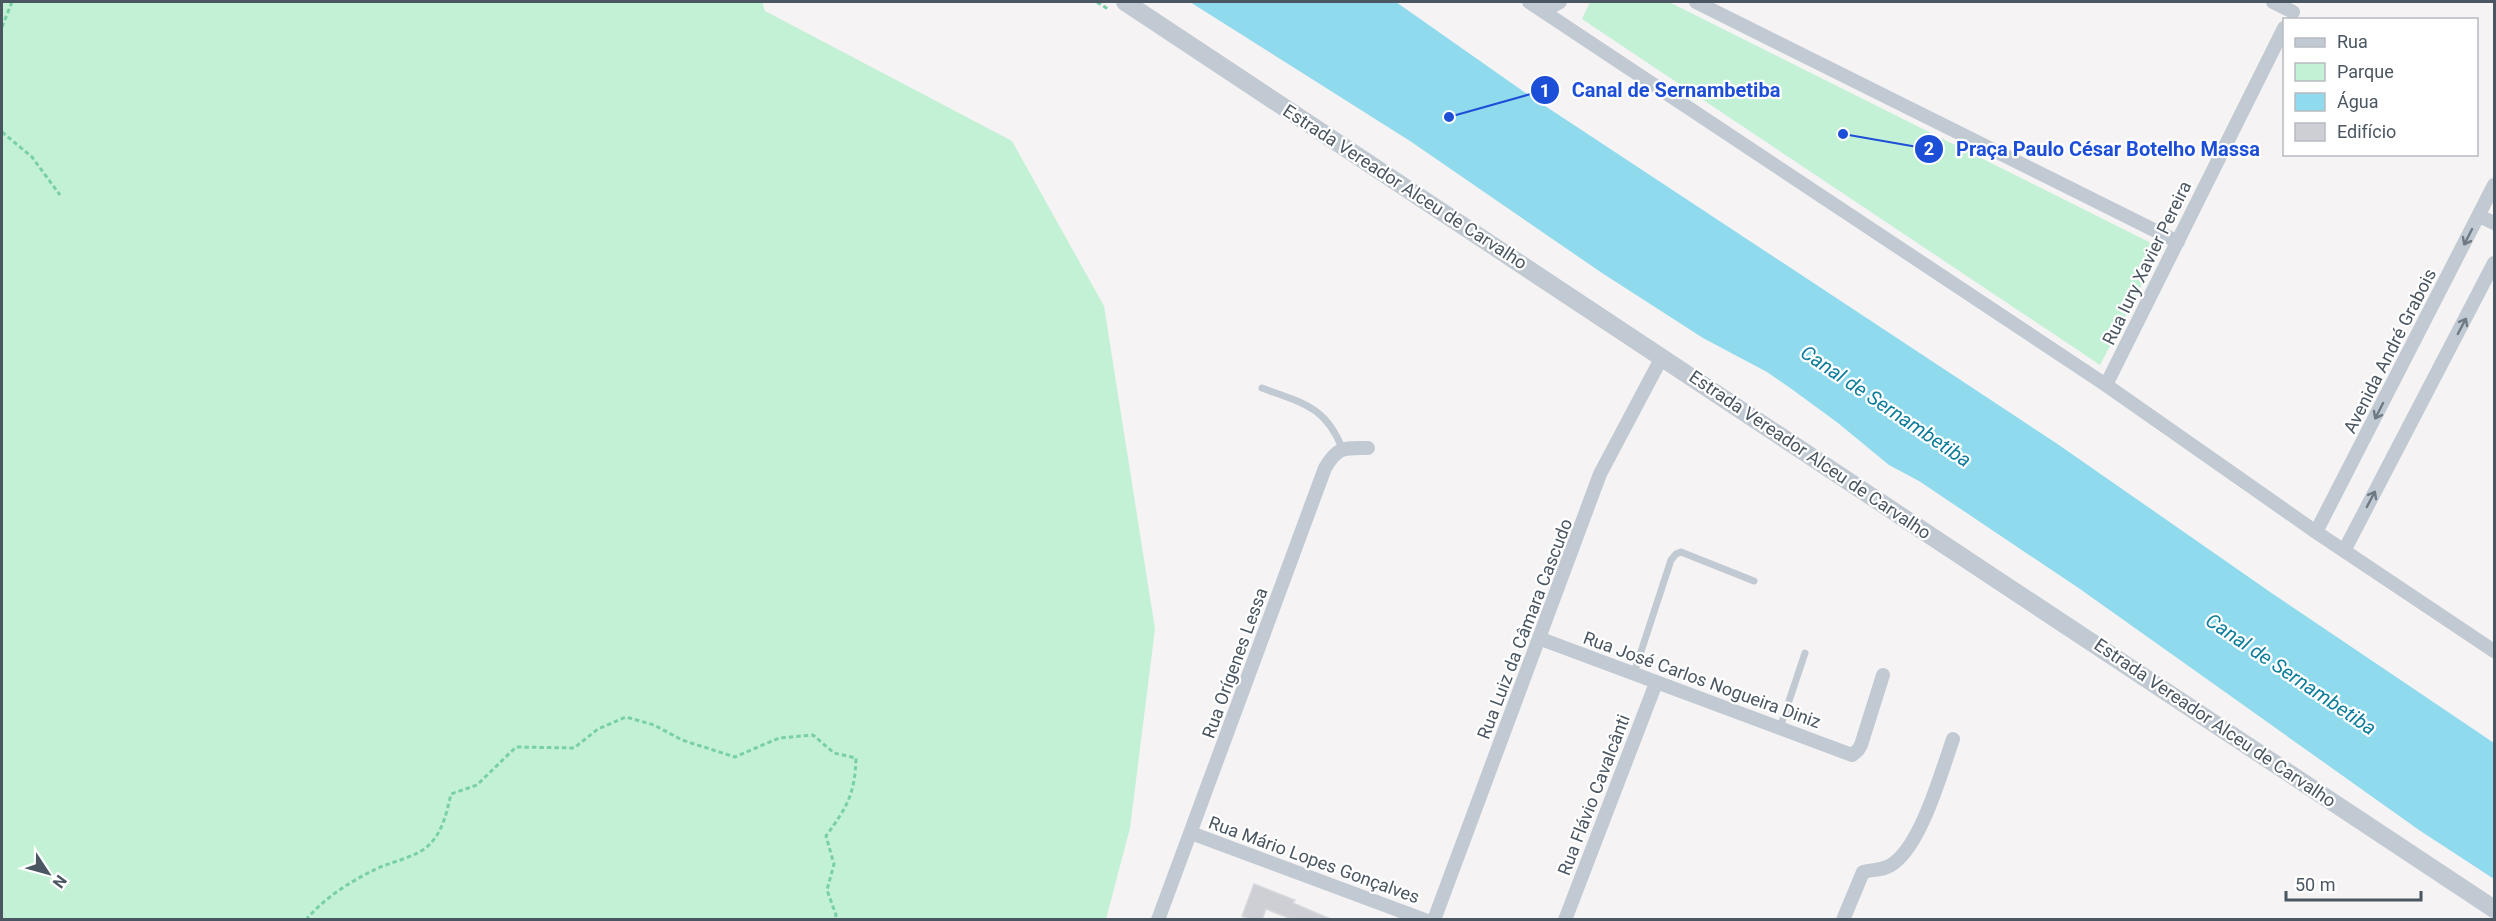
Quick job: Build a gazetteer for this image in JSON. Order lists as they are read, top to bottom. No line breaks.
{"streets":{"street":["Estrada Vereador Alceu de Carvalho","Rua Iury Xavier Pereira","Avenida André Grabois","Rua Luiz da Câmara Cascudo","Rua Orígenes Lessa","Rua José Carlos Nogueira Diniz","Rua Flávio Cavalcânti","Rua Mário Lopes Gonçalves"]},"crossings":[["Estrada Vereador Alceu de Carvalho","Rua Luiz da Câmara Cascudo"],["Rua Luiz da Câmara Cascudo","Rua José Carlos Nogueira Diniz"],["Rua Orígenes Lessa","Rua Mário Lopes Gonçalves"],["Rua José Carlos Nogueira Diniz","Rua Flávio Cavalcânti"]],"water":["Canal de Sernambetiba"],"places":["Canal de Sernambetiba","Praça Paulo César Botelho Massa"],"legend":["Rua","Parque","Água","Edifício"],"scale_bar":"50 m","north":"bottom right"}
